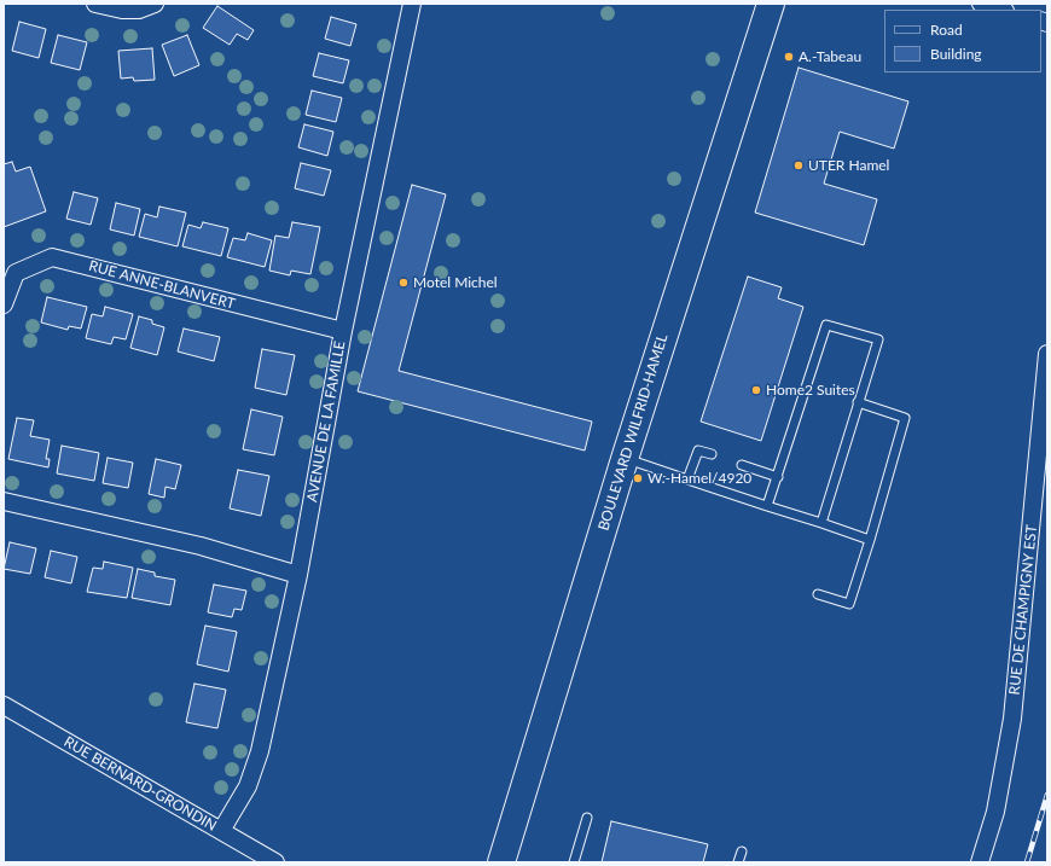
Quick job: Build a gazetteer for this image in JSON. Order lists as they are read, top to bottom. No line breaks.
{"streets":{"main road":["BOULEVARD WILFRID-HAMEL"],"street":["RUE ANNE-BLANVERT","AVENUE DE LA FAMILLE","RUE DE CHAMPIGNY EST","RUE BERNARD-GRONDIN"]},"crossings":[["RUE ANNE-BLANVERT","AVENUE DE LA FAMILLE"],["AVENUE DE LA FAMILLE","RUE BERNARD-GRONDIN"]],"places":["A.-Tabeau","UTER Hamel","Motel Michel","Home2 Suites","W.-Hamel/4920"],"legend":["Road","Building"]}
